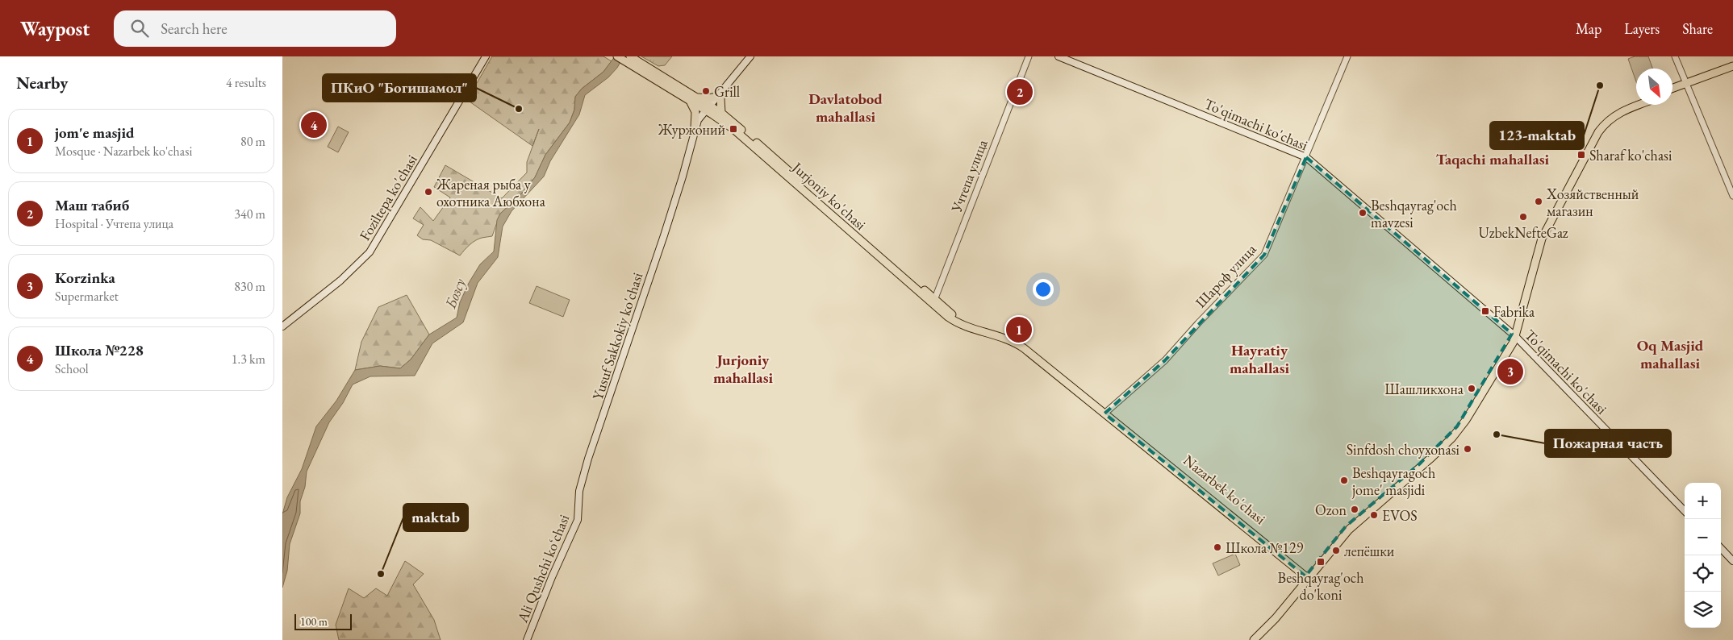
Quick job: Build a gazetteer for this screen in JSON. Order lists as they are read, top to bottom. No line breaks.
{"streets":{"main road":["To'qimachi ko'chasi","Jurjoniy ko'chasi","Foziltepa ko'chasi","Yusuf Sakkokiy ko'chasi","Nazarbek ko'chasi","Ali Qushchi koʻchasi"],"street":["Учтепа улица","Шароф улица"]},"crossings":[["To'qimachi ko'chasi","Шароф улица"],["Учтепа улица","Jurjoniy ko'chasi"],["Jurjoniy ko'chasi","Yusuf Sakkokiy ko'chasi"],["Jurjoniy ko'chasi","Nazarbek ko'chasi"],["Шароф улица","Nazarbek ko'chasi"],["Yusuf Sakkokiy ko'chasi","Ali Qushchi koʻchasi"]],"districts":["Davlatobod mahallasi","Taqachi mahallasi","Oq Masjid mahallasi","Hayratiy mahallasi","Jurjoniy mahallasi"],"water":["Бозсу"],"places":{"other":["123-maktab","Grill","ПКиО \"Богишамол\"","Жареная рыба у охотника Аюбхона","Хозяйственный магазин","Beshqayrag'och mavzesi","UzbekNefteGaz","Шашликхона","Пожарная часть","Sinfdosh choyxonasi","Beshqayragoch jome' masjidi","Ozon","EVOS","Школа №129","лепёшки","maktab"],"transit":["Журжоний","Sharaf ko'chasi","Fabrika","Beshqayrag'och do'koni"]},"scale_bar":"100 m","north":"bottom right","page":{"header":"Waypost","search":"Search here","nav":["Map","Layers","Share"],"heading":["Nearby","4 results"],"pins":["2","4","1","3"],"list":[{"mark":"1","name":"jom'e masjid","note":"Mosque · Nazarbek ko'chasi","value":"80 m"},{"mark":"2","name":"Маш табиб","note":"Hospital · Учтепа улица","value":"340 m"},{"mark":"3","name":"Korzinka","note":"Supermarket","value":"830 m"},{"mark":"4","name":"Школа №228","note":"School","value":"1.3 km"}],"map_buttons":["+","−"],"scale":"100 m"}}
